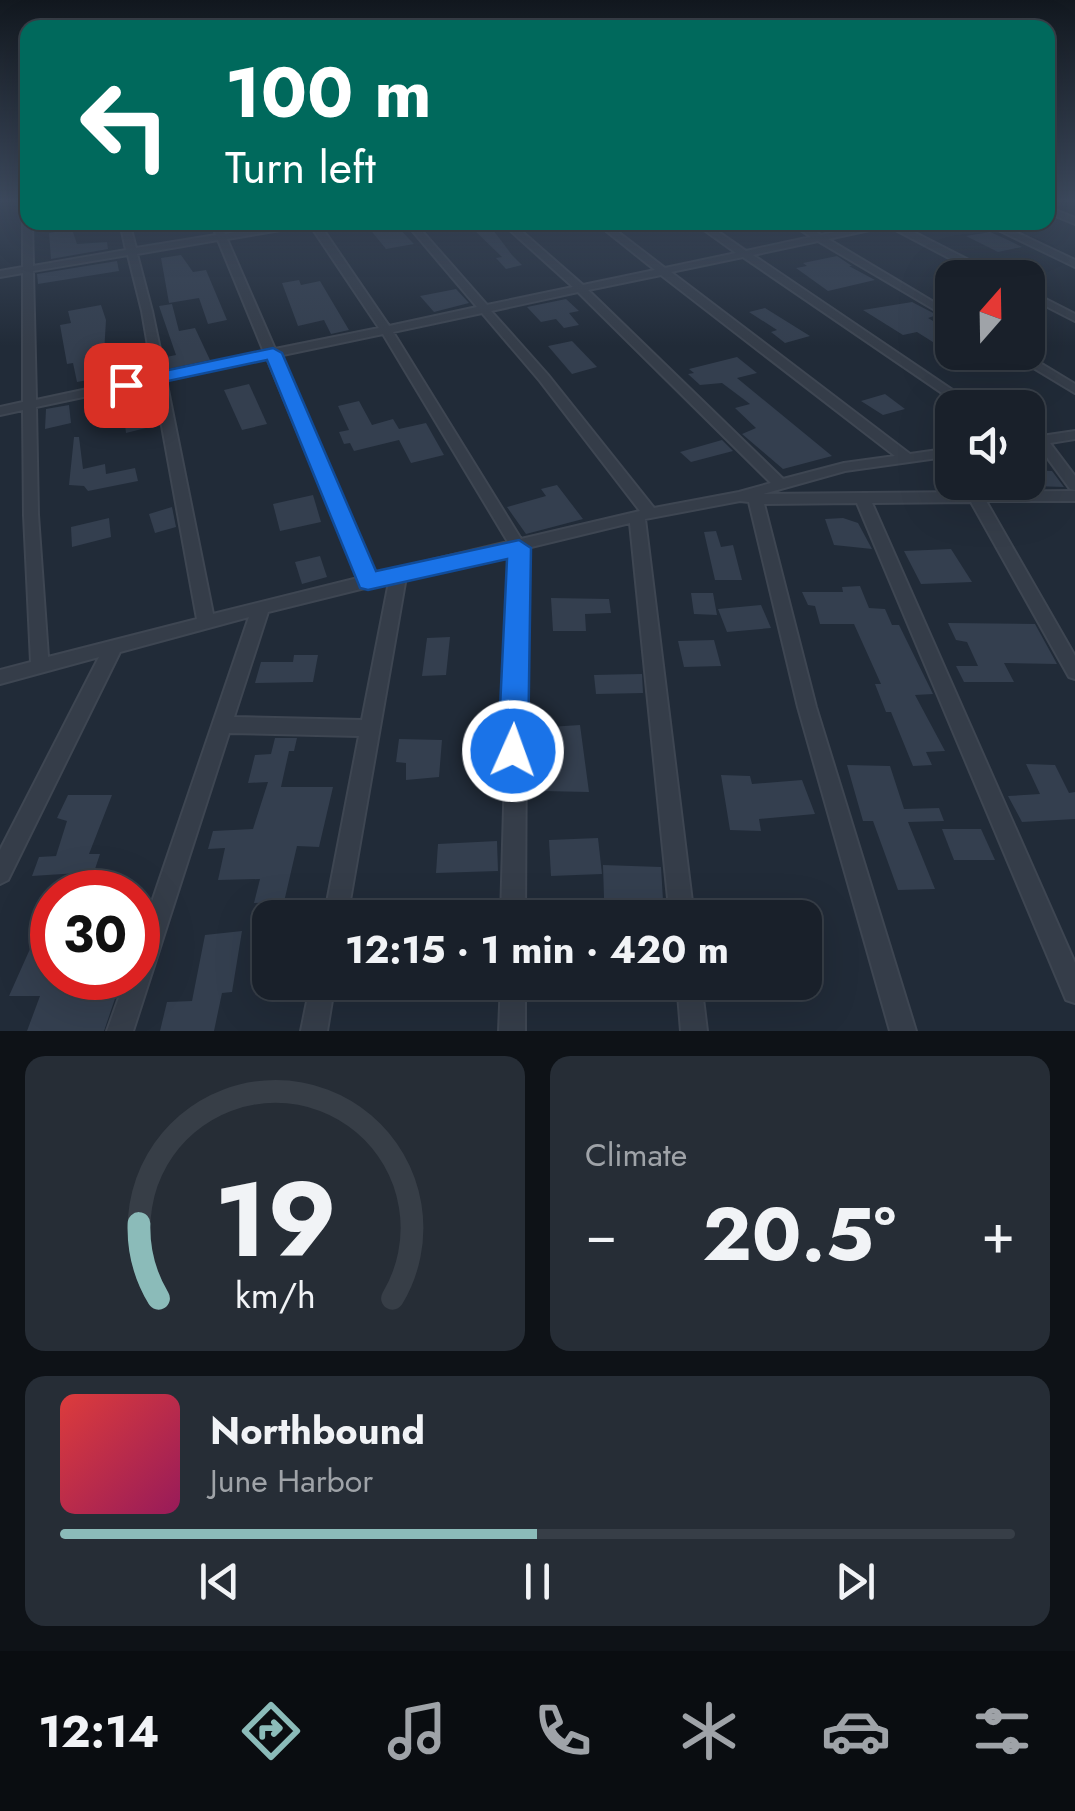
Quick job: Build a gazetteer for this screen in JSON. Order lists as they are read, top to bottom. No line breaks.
{"north":"top","page":{"turn":["100 m","Turn left"],"limit":"30","trip":"12:15 · 1 min · 420 m","tile":"Climate","heat":["−","20.5°","+"],"song":["Northbound","June Harbor"],"tabs":"12:14","gauge":["19","km/h"]}}
